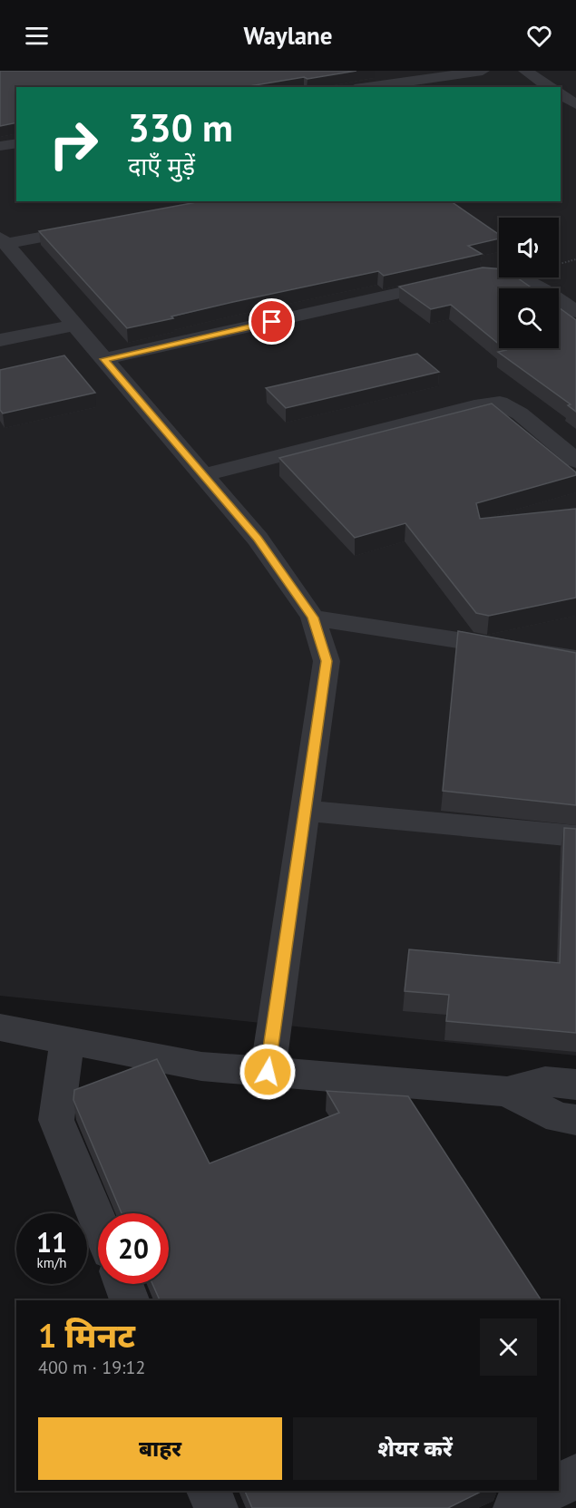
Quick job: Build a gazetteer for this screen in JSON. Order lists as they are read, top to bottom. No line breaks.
{"page":{"header":"Waylane","turn":["330 m","दाएँ मुड़ें"],"speed":"11 km/h","limit":"20","heading":["1 मिनट","400 m · 19:12"],"buttons":["बाहर","शेयर करें"]}}
